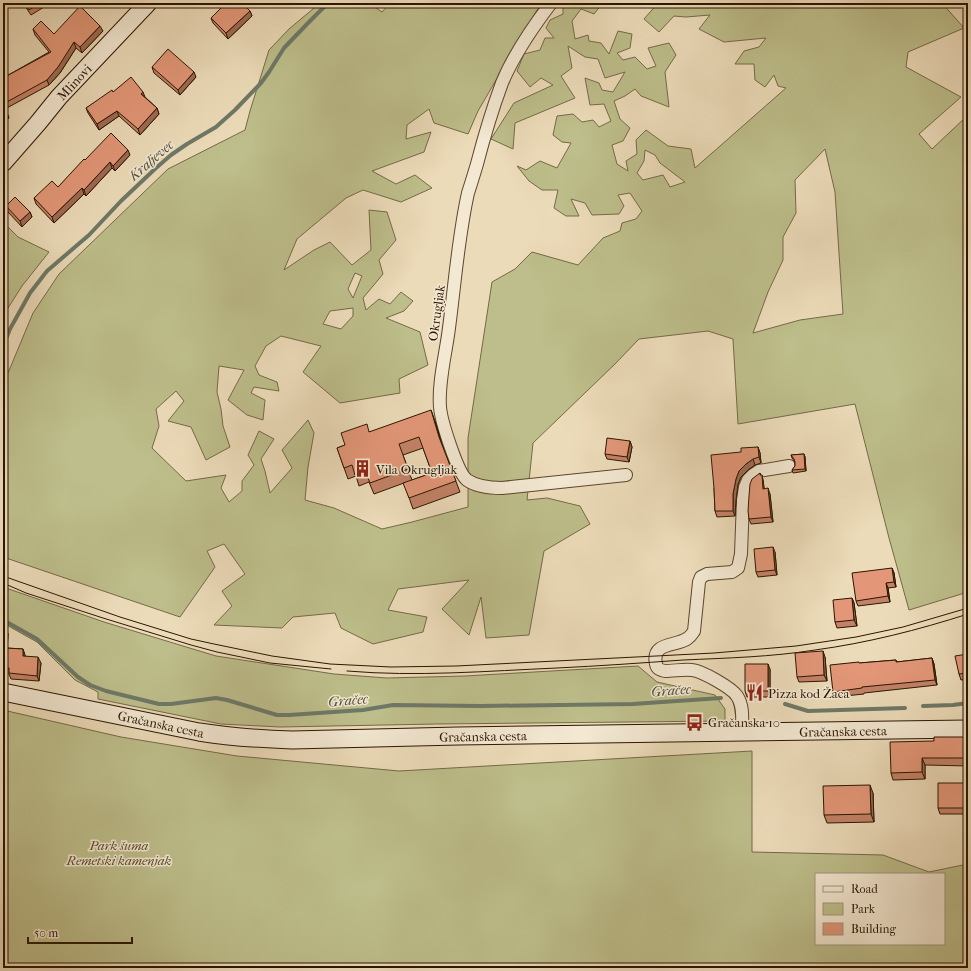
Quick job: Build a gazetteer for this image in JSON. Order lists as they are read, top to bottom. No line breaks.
{"streets":{"main road":["Mlinovi","Gračanska cesta"],"street":["Okrugljak"]},"water":["Kraljevec","Gračec"],"parks":["Park šuma Remetski kamenjak"],"places":{"building":["Vila Okrugljak"],"restaurant":["Pizza kod Žaca"],"bus stop":["Gračanska 10"]},"legend":["Road","Park","Building"],"scale_bar":"50 m"}
